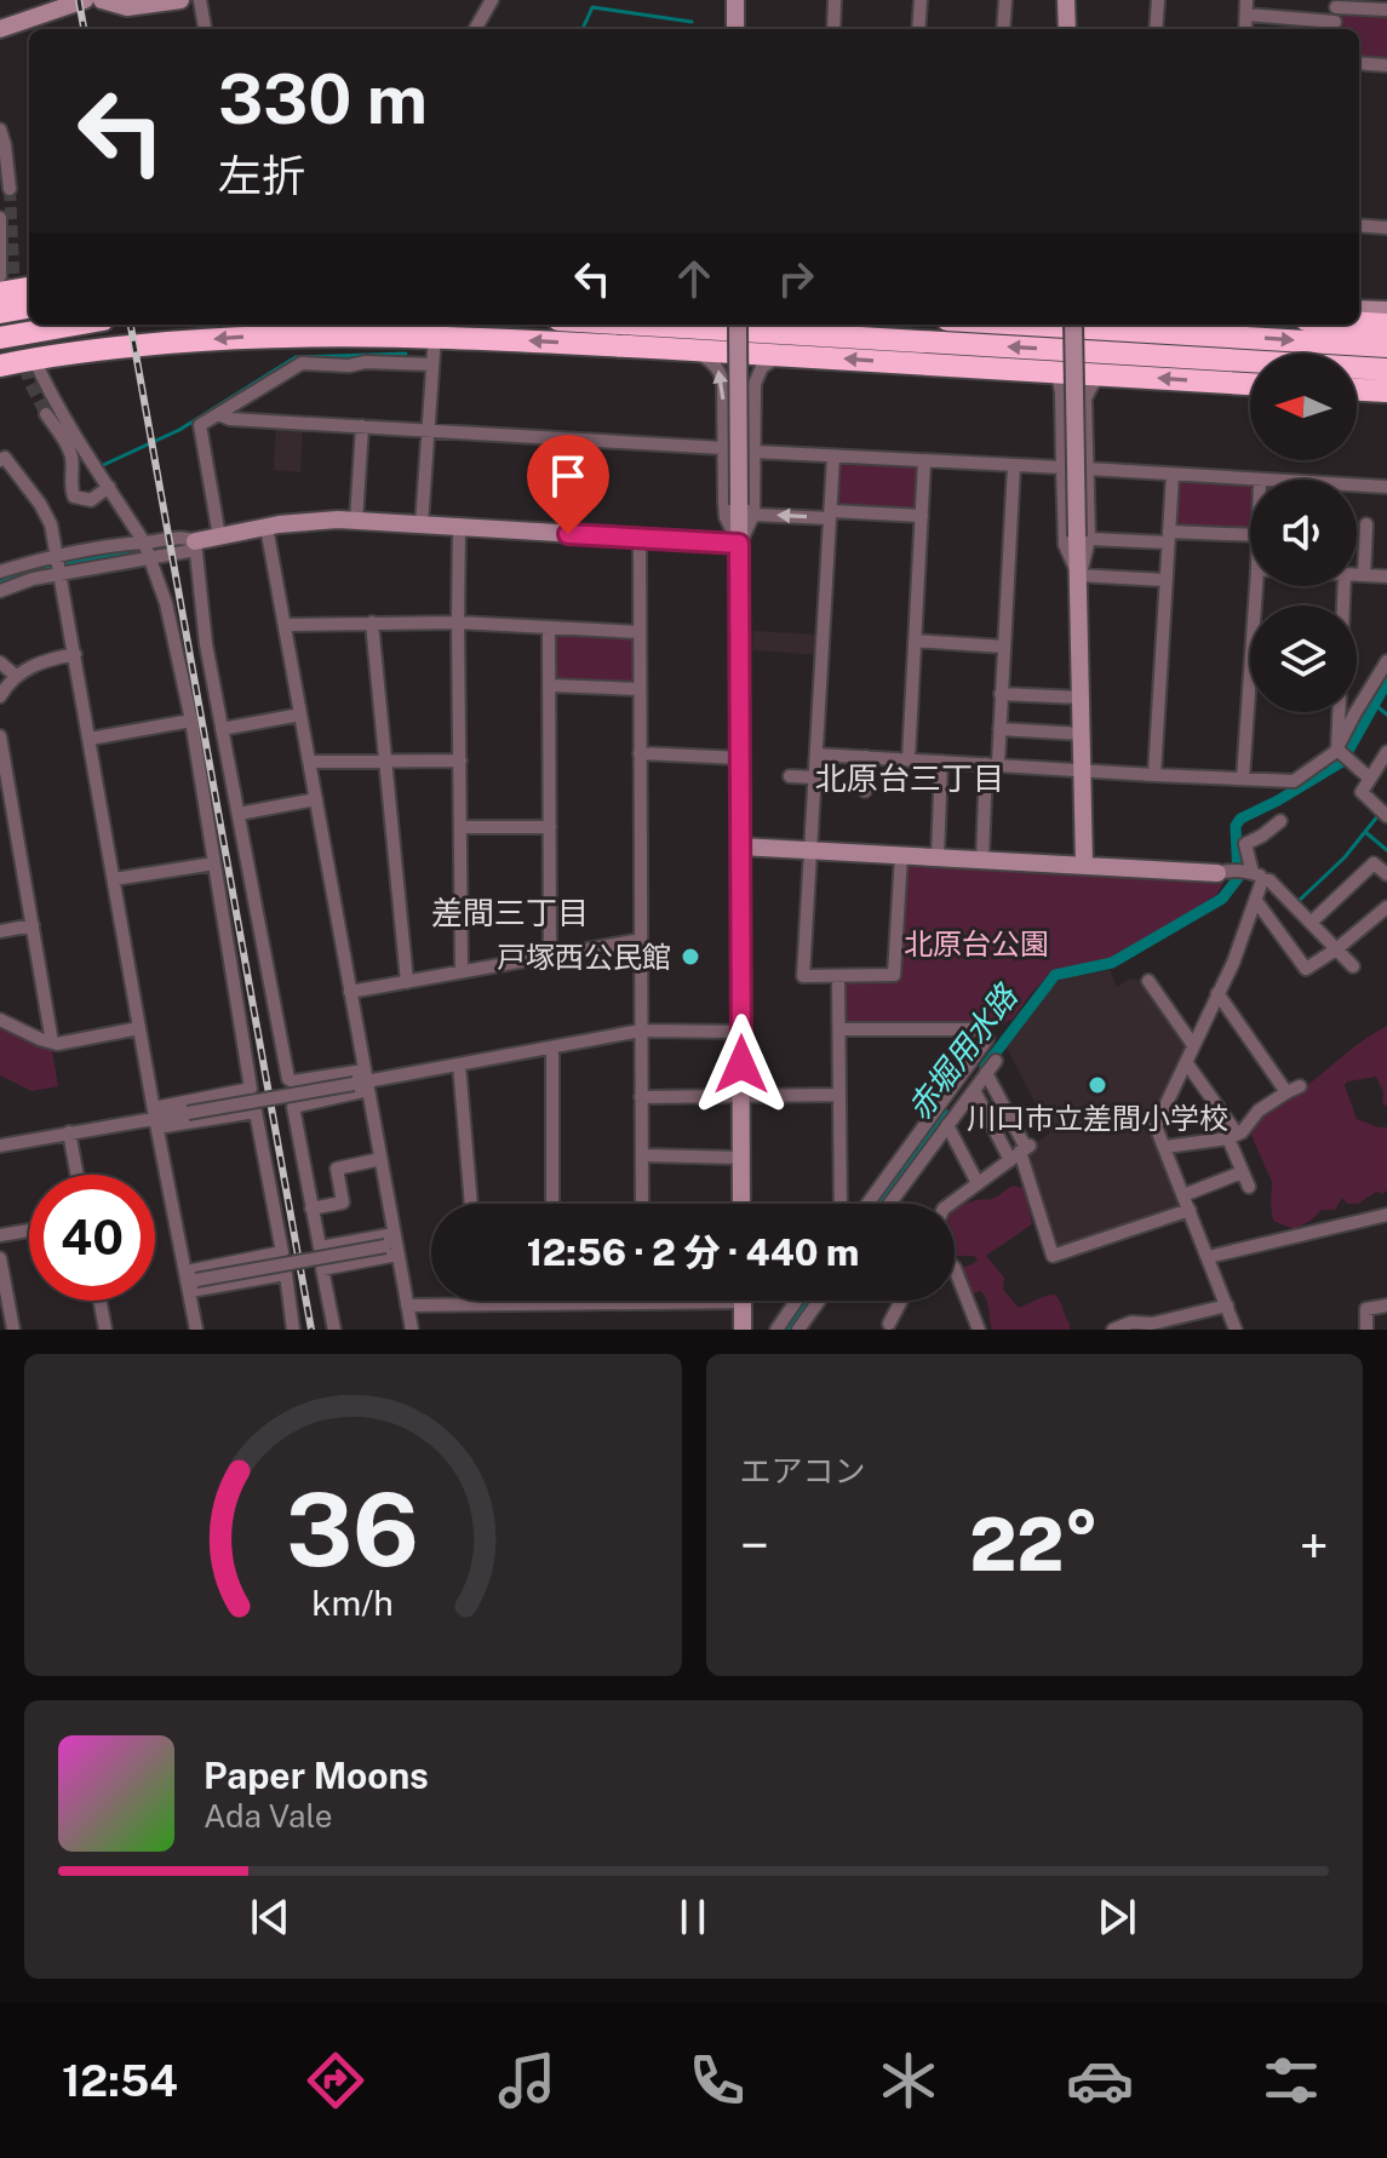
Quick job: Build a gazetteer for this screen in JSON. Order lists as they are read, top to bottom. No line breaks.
{"districts":["北原台三丁目","差間三丁目"],"water":["赤堀用水路"],"parks":["北原台公園"],"places":["戸塚西公民館","川口市立差間小学校"],"north":"left","page":{"turn":["330 m","左折"],"limit":"40","trip":"12:56 · 2 分 · 440 m","tile":"エアコン","heat":["−","22°","+"],"song":["Paper Moons","Ada Vale"],"tabs":"12:54","gauge":["36","km/h"]}}
